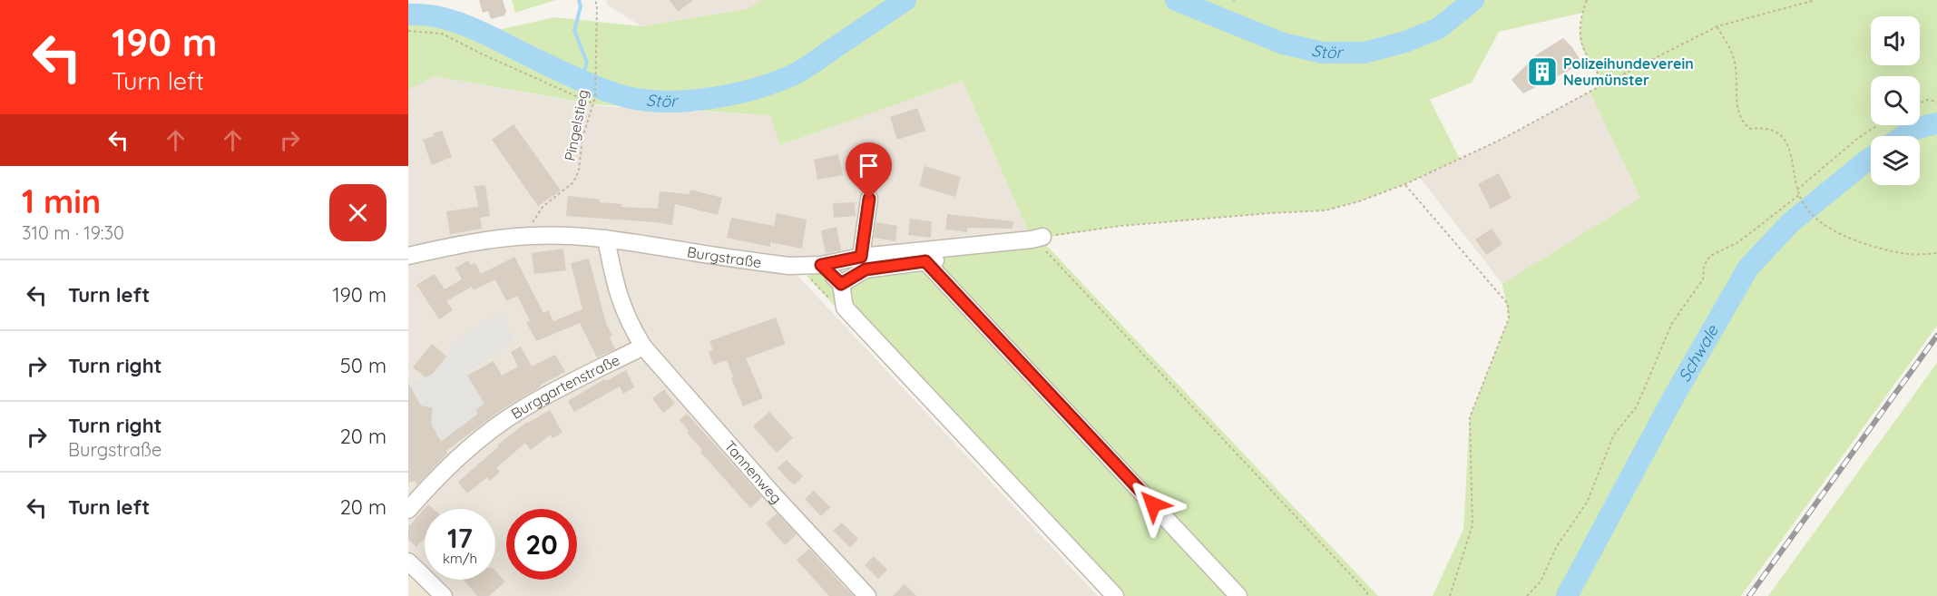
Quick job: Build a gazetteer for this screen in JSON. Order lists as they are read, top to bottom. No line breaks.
{"streets":{"street":["Burgstraße","Burggartenstraße","Tannenweg"],"path":["Pingelstieg"]},"crossings":[["Pingelstieg","Burgstraße"],["Burggartenstraße","Tannenweg"]],"water":["Stör","Schwale"],"places":{"building":["Polizeihundeverein Neumünster"]},"page":{"turn":["190 m","Turn left"],"heading":["1 min","310 m · 19:30"],"list":[{"name":"Turn left","value":"190 m"},{"name":"Turn right","value":"50 m"},{"name":"Turn right","note":"Burgstraße","value":"20 m"},{"name":"Turn left","value":"20 m"}],"speed":"17 km/h","limit":"20"}}
